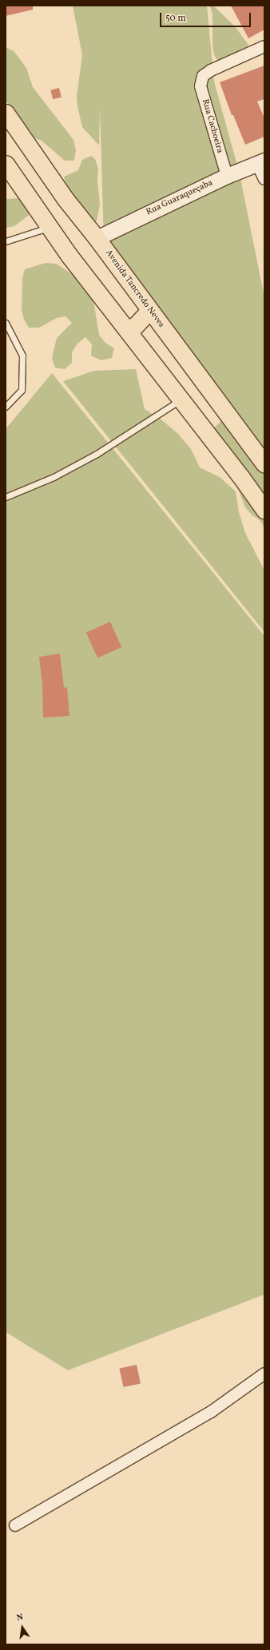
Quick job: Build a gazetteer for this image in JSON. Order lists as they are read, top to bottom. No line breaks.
{"streets":{"main road":["Rua Guaraqueçaba","Avenida Tancredo Neves"],"street":["Rua Cachoeira"]},"crossings":[["Rua Cachoeira","Rua Guaraqueçaba"],["Rua Guaraqueçaba","Avenida Tancredo Neves"]],"scale_bar":"50 m","north":"top"}
